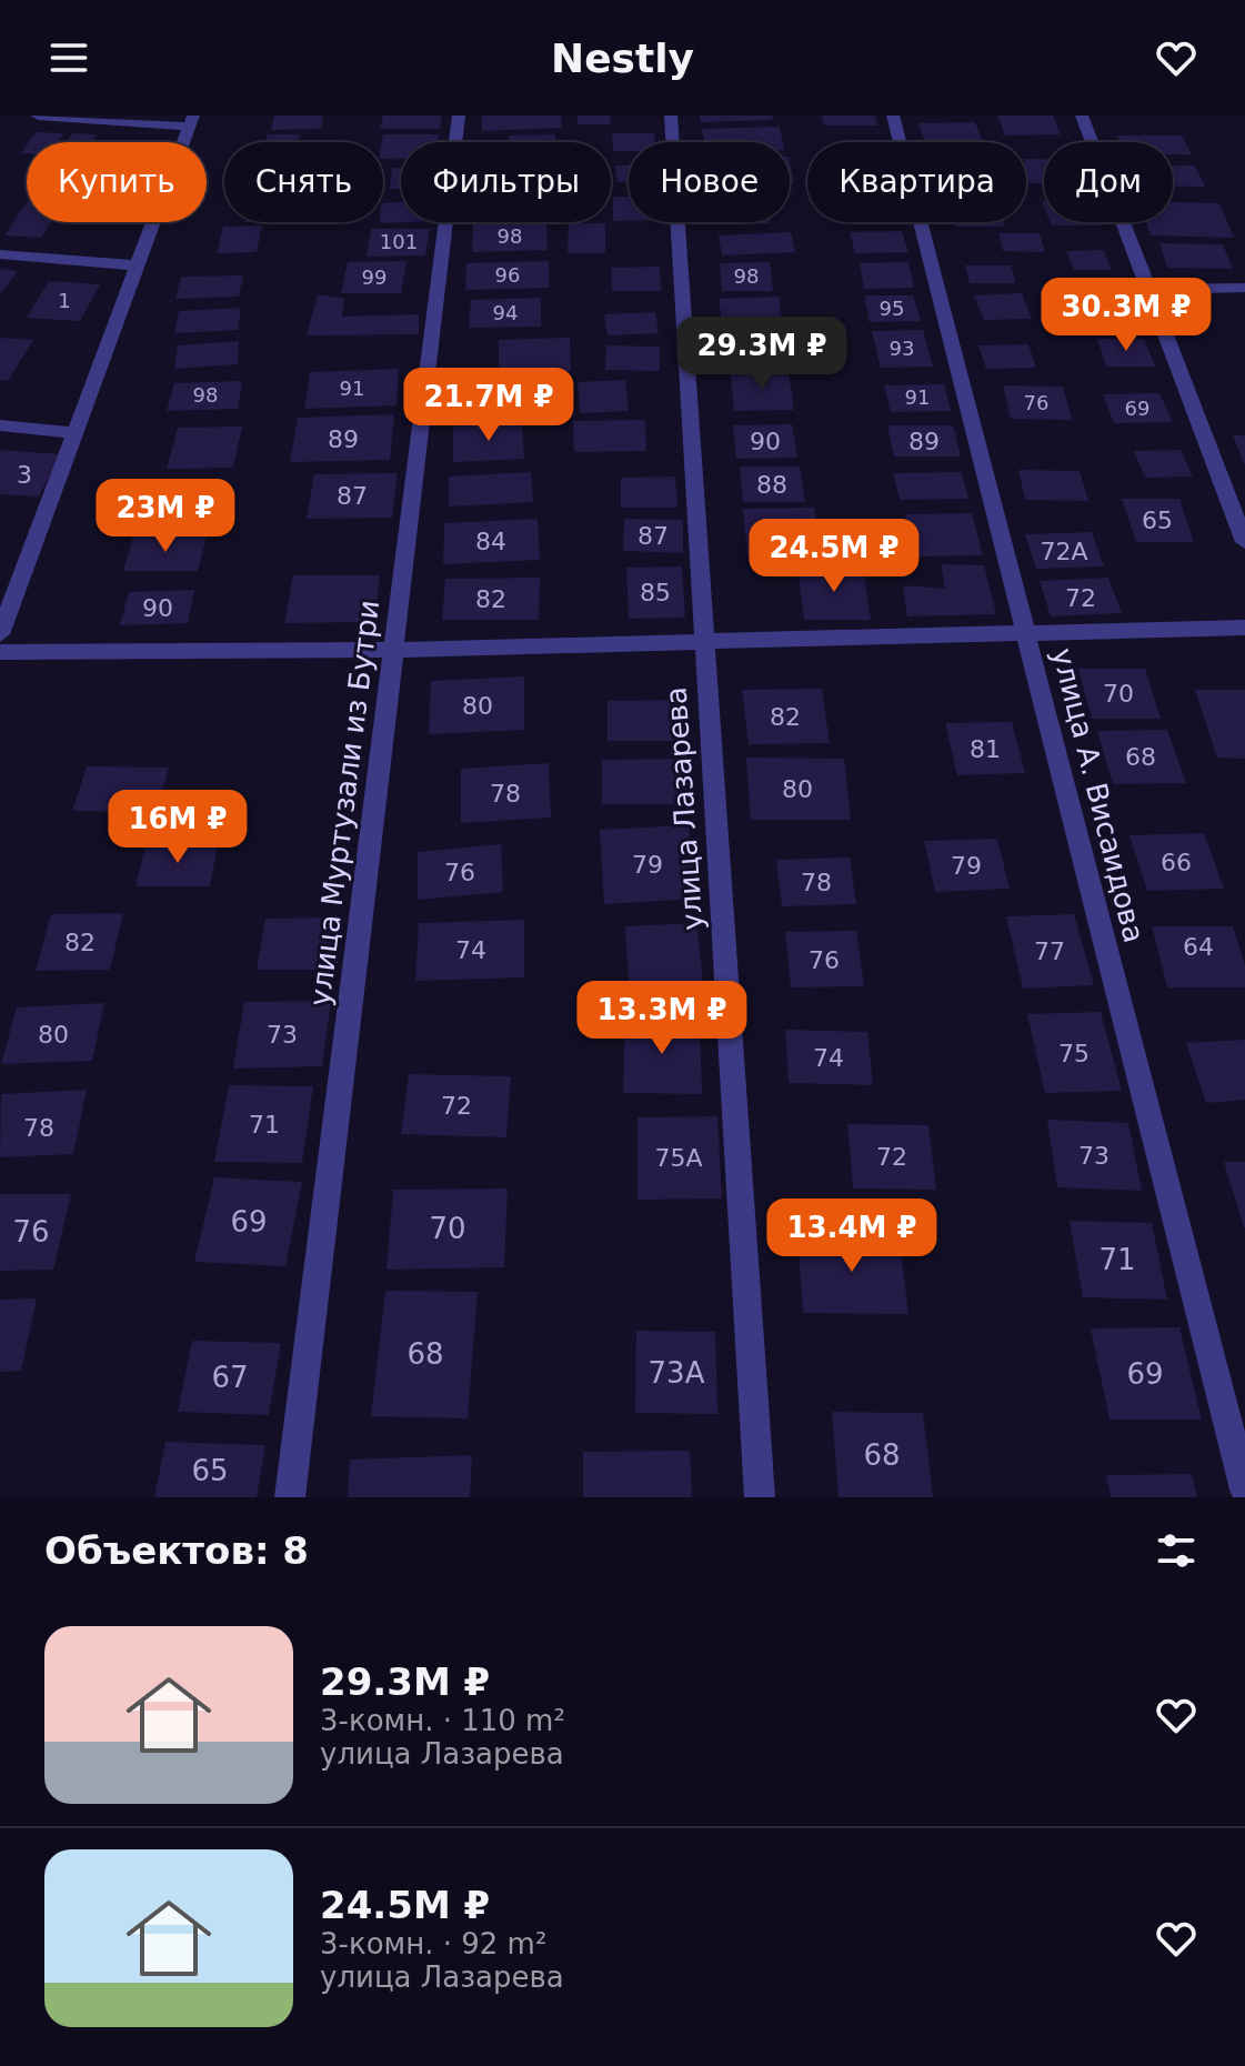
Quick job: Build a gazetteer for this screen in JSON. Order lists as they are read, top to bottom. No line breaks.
{"streets":{"street":["улица А. Висаидова","улица Муртузали из Бутри","улица Лазарева"]},"house_numbers":["98","101","96","98","99","1","95","94","93","91","98","91","76","69","89","90","89","3","88","87","65","87","84","72А","85","72","82","90","70","80","82","81","68","80","78","66","79","79","76","78","82","64","74","77","76","80","73","75","74","72","71","78","73","72","75А","69","70","76","71","68","73А","69","67","68","65"],"page":{"header":"Nestly","chip":["Купить","Снять","Фильтры","Новое","Квартира","Дом"],"price":["30.3M ₽","29.3M ₽","21.7M ₽","23M ₽","24.5M ₽","16M ₽","13.3M ₽","13.4M ₽"],"heading":"Объектов: 8","list":[{"name":"29.3M ₽","note":"3-комн. · 110 m² · улица Лазарева"},{"name":"24.5M ₽","note":"3-комн. · 92 m² · улица Лазарева"}]}}
